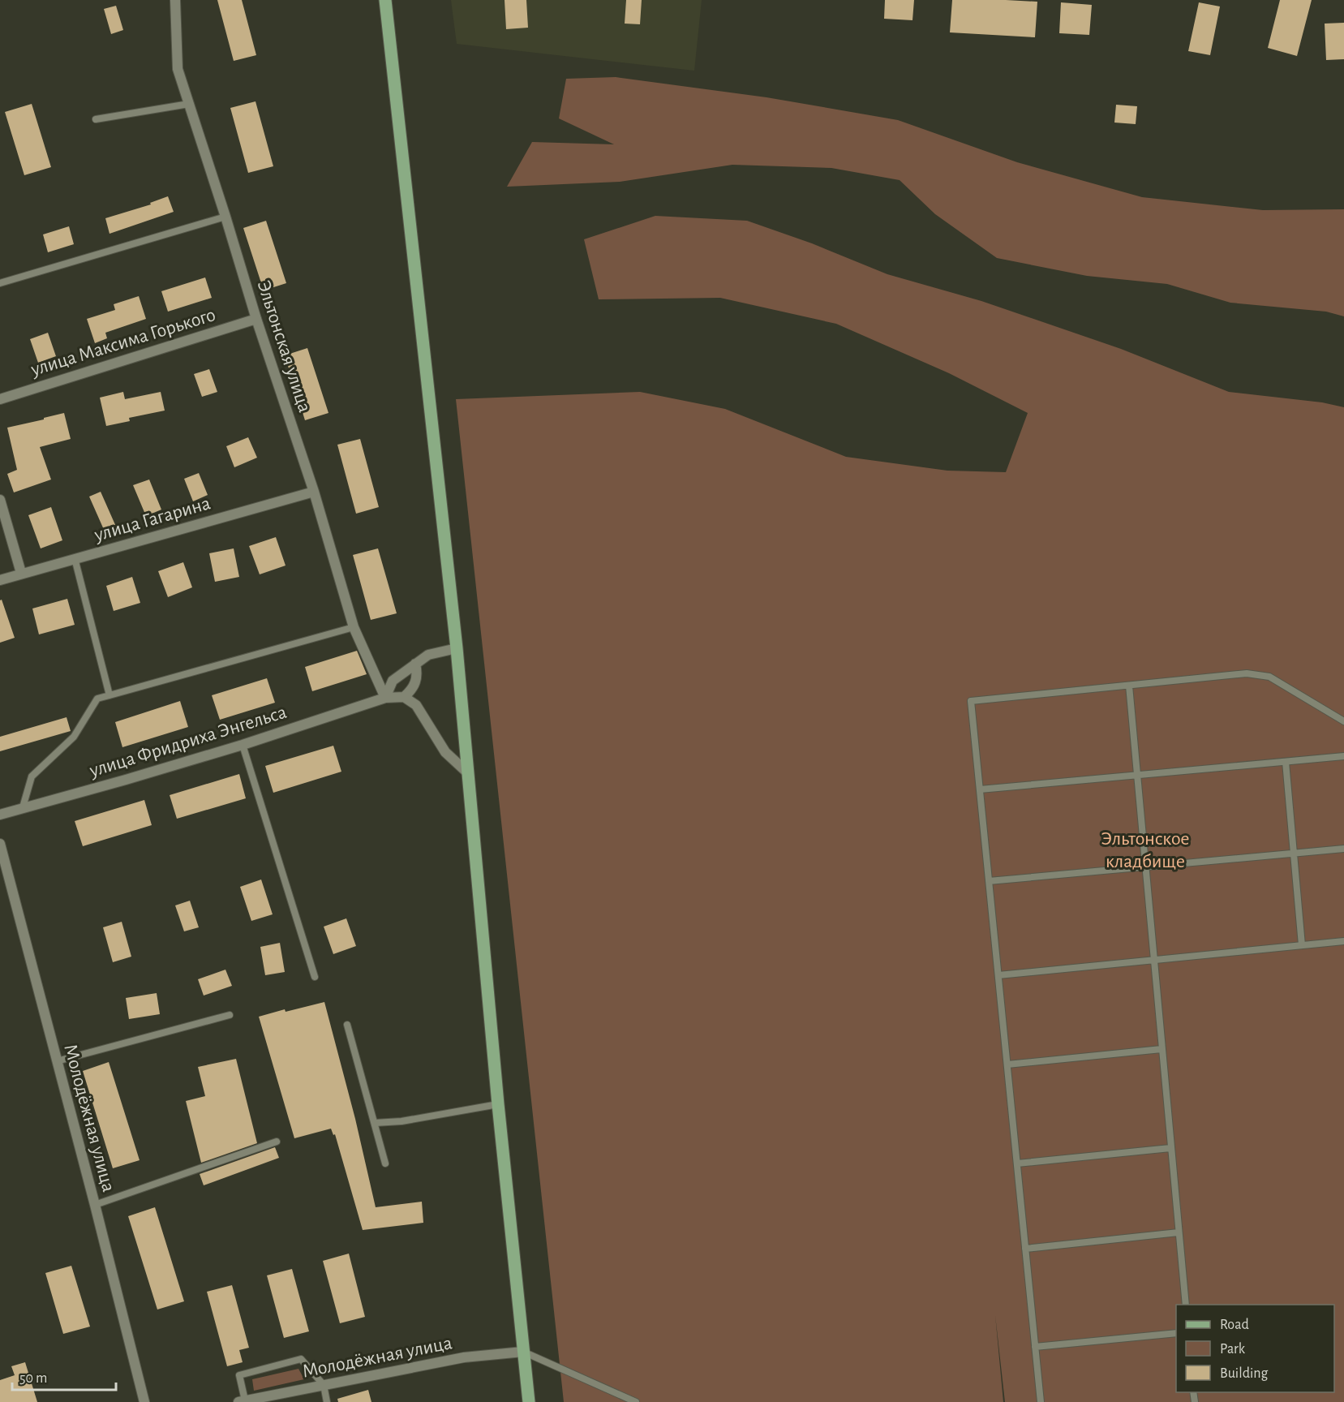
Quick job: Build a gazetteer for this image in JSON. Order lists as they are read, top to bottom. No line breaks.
{"streets":{"street":["улица Максима Горького","Эльтонская улица","улица Гагарина","улица Фридриха Энгельса","Молодёжная улица"]},"crossings":[["улица Максима Горького","Эльтонская улица"],["Эльтонская улица","улица Гагарина"],["Эльтонская улица","улица Фридриха Энгельса"]],"parks":["Эльтонское кладбище"],"legend":["Road","Park","Building"],"scale_bar":"50 m"}
